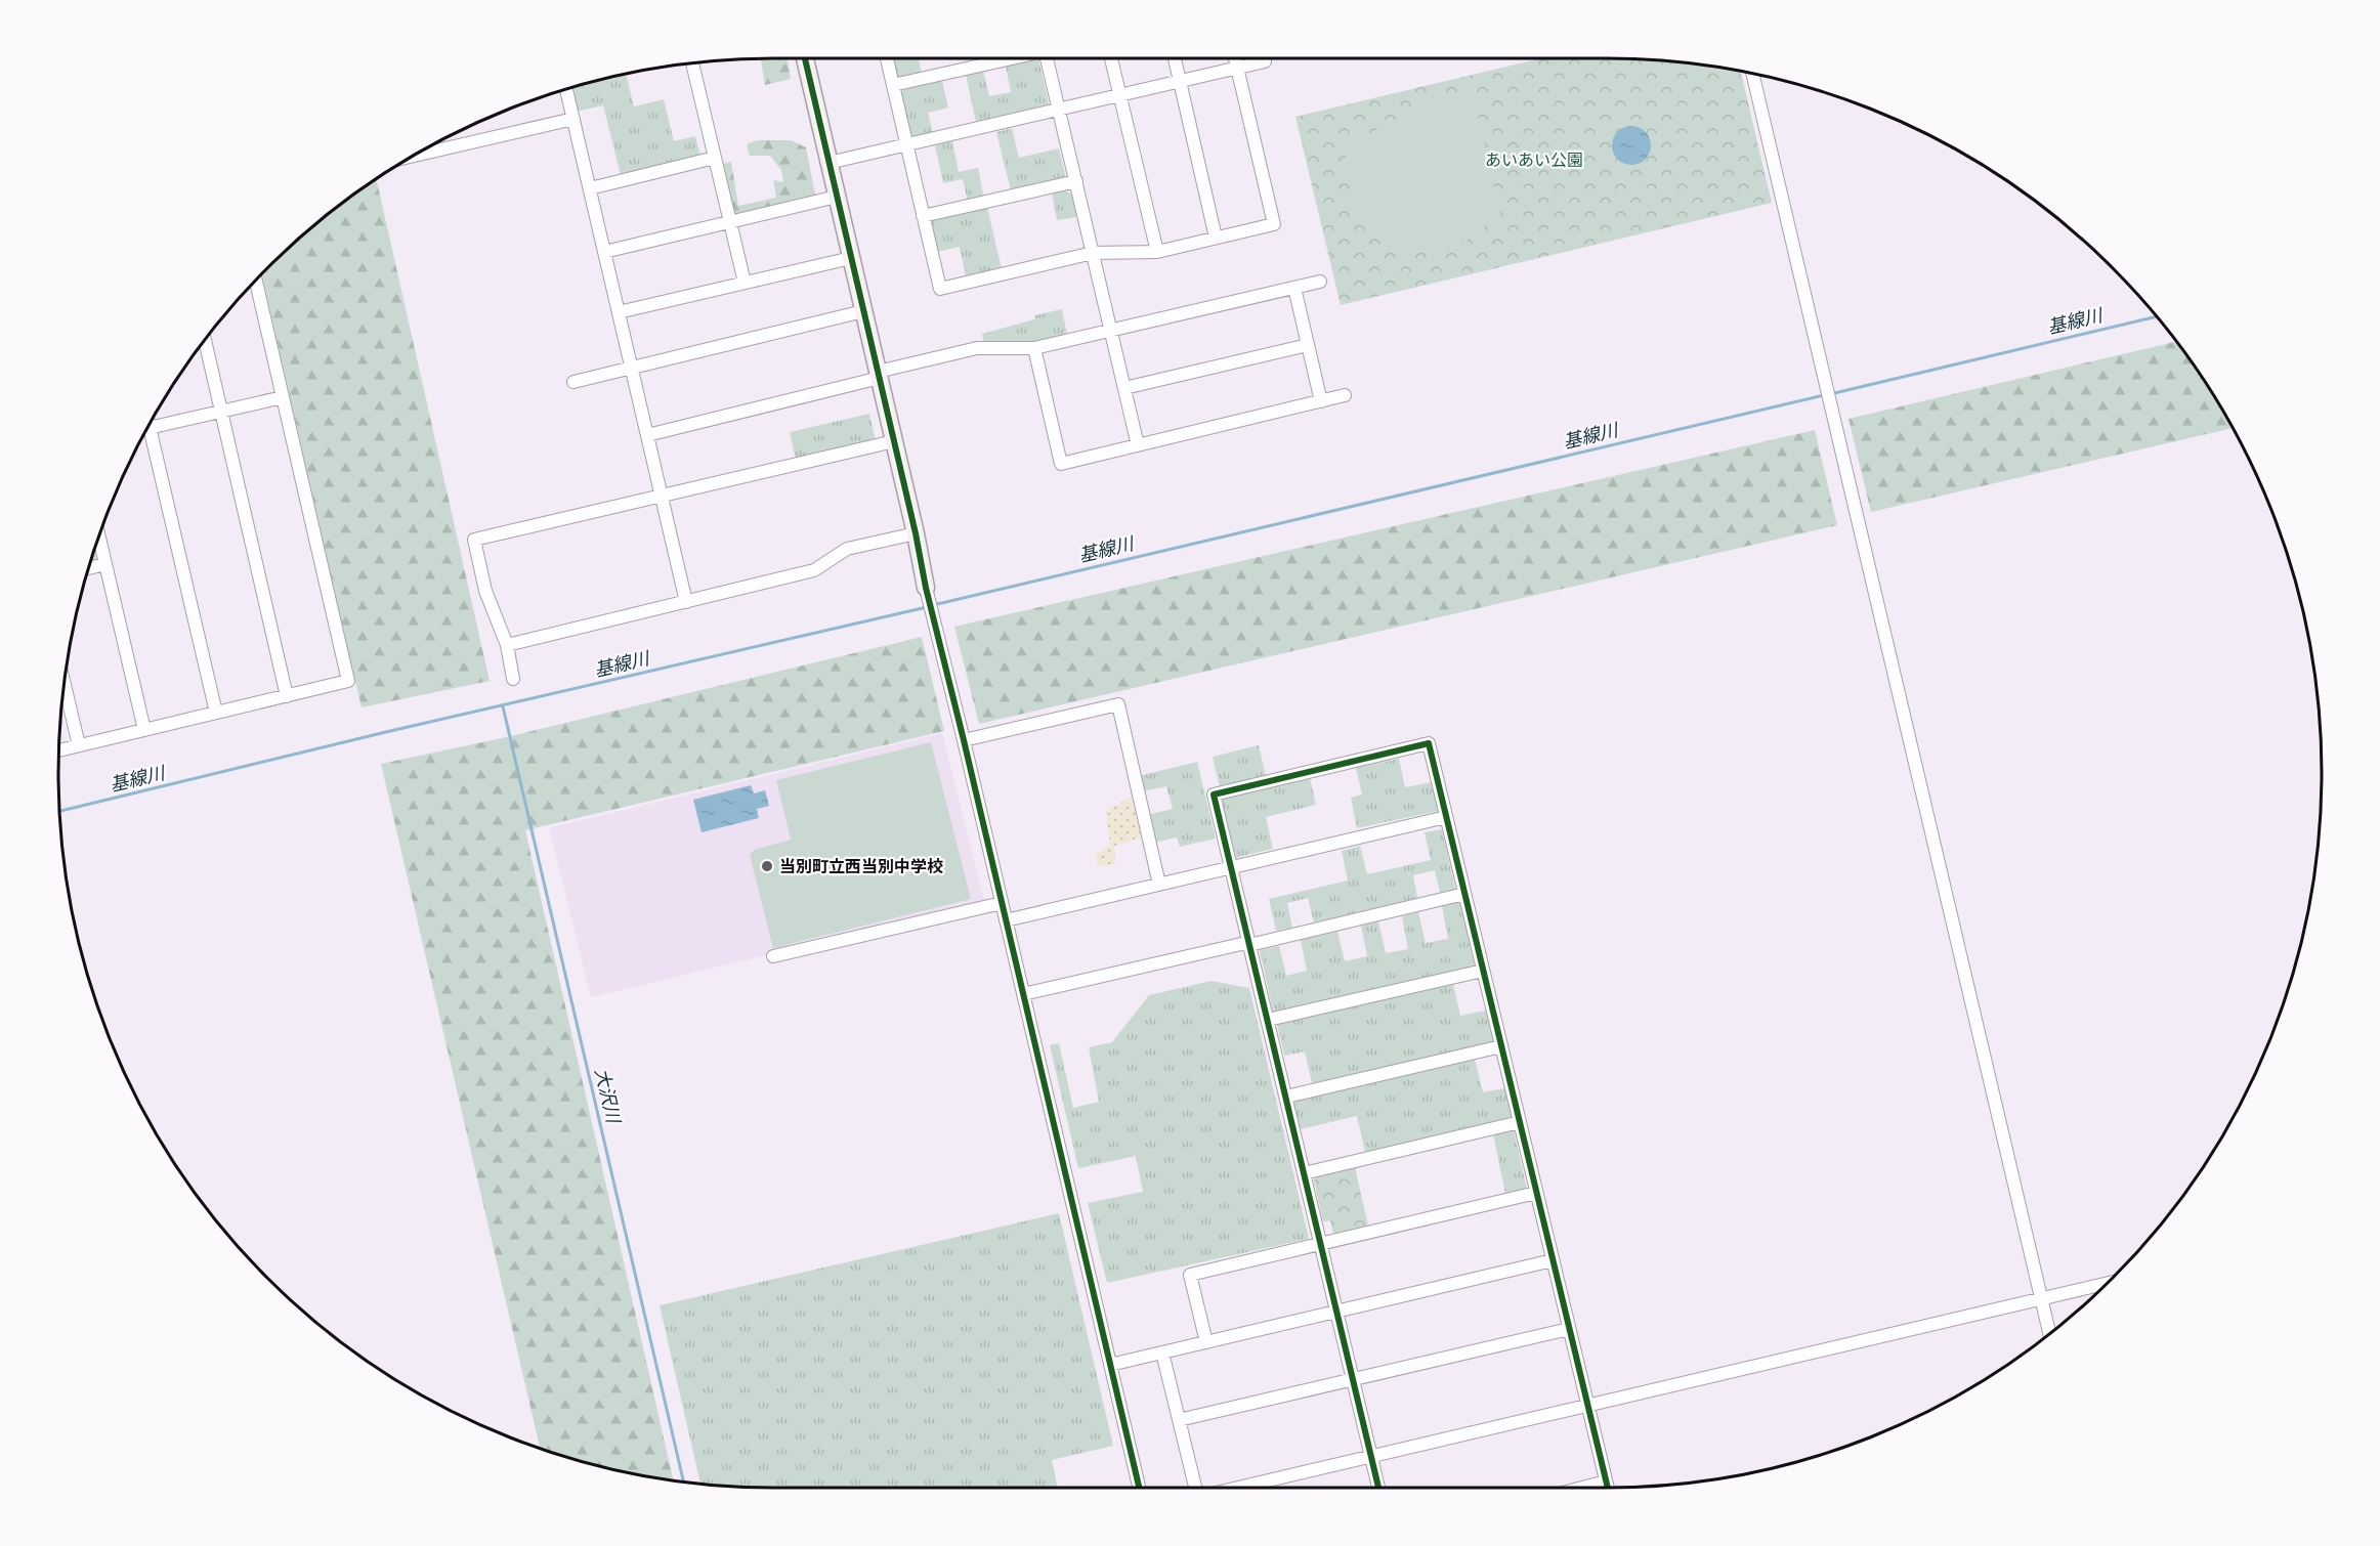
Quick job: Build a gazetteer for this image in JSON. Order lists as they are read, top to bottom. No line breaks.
{"water":["基線川","大沢川"],"parks":["あいあい公園"],"places":["当別町立西当別中学校"]}
